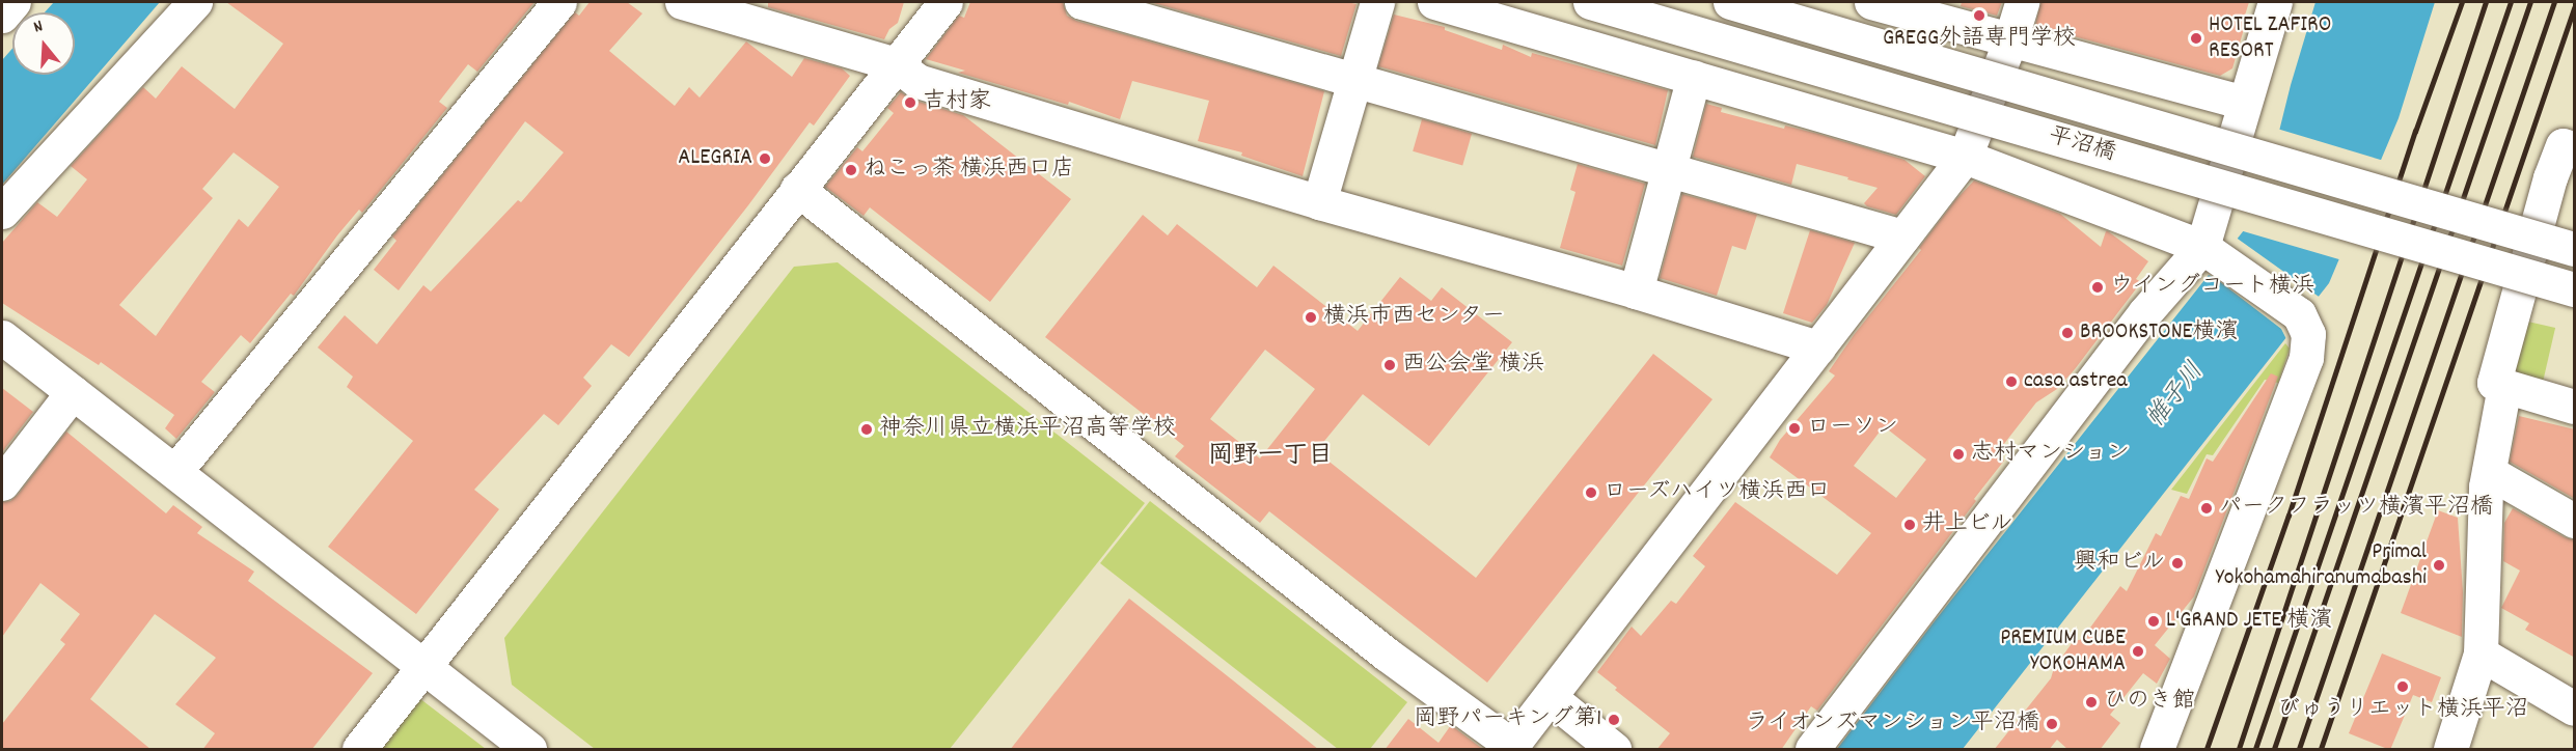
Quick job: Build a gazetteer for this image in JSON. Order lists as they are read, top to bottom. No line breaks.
{"streets":{"street":["平沼橋"]},"districts":["岡野一丁目"],"water":["帷子川"],"places":["GREGG外語専門学校","HOTEL ZAFIRO RESORT","吉村家","ALEGRIA","ねこっ茶 横浜西口店","ウイングコート横浜","横浜市西センター","BROOKSTONE横濱","西公会堂 横浜","casa astrea","ローソン","神奈川県立横浜平沼高等学校","志村マンション","ローズハイツ横浜西口","パークフラッツ横濱平沼橋","井上ビル","興和ビル","Primal Yokohamahiranumabashi","L'GRAND JETE 横濱","PREMIUM CUBE YOKOHAMA","びゅうリエット横浜平沼","ひのき館","岡野パーキング第1","ライオンズマンション平沼橋"],"north":"top"}
